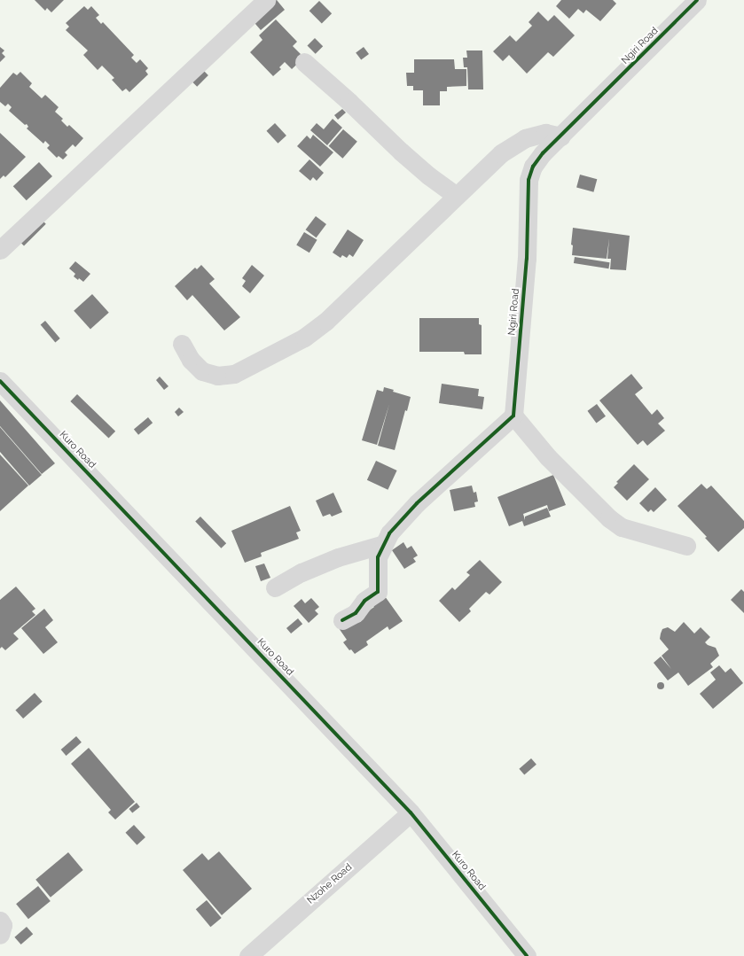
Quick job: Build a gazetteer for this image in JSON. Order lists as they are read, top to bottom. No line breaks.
{"streets":{"street":["Ngiri Road","Kuro Road","Nzohe Road"]},"crossings":[["Kuro Road","Nzohe Road"]]}
